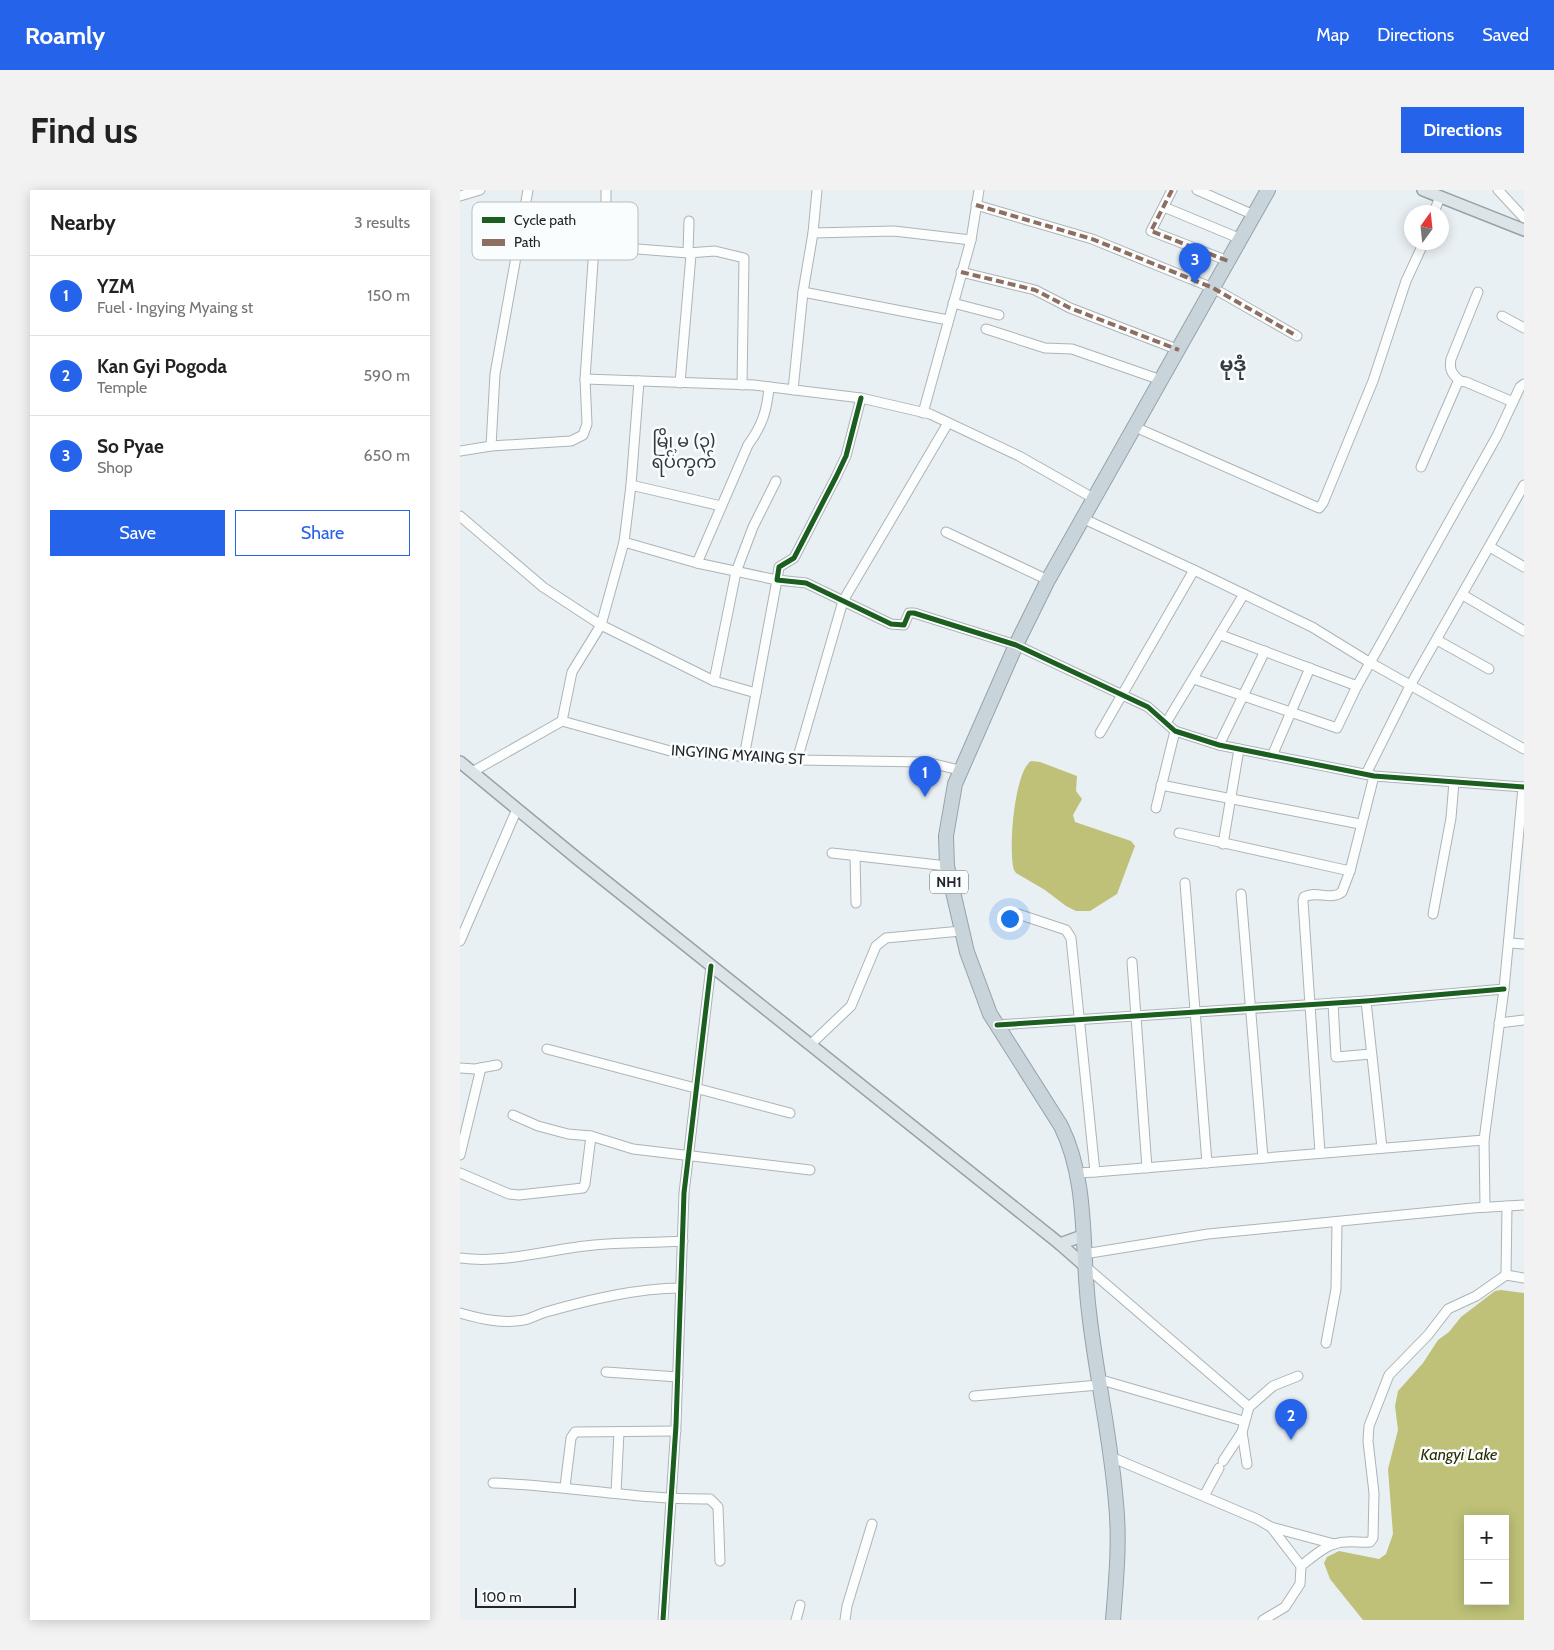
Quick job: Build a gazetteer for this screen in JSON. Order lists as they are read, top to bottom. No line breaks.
{"streets":{"highway":["NH1"],"street":["INGYING MYAING ST"]},"crossings":[["INGYING MYAING ST","NH1"]],"districts":["မုဒုံ","မြို့မ (၃) ရပ်ကွက်"],"water":["Kangyi Lake"],"legend":["Cycle path","Path"],"scale_bar":"100 m","north":"top","page":{"header":"Roamly","nav":["Map","Directions","Saved"],"buttons":["Directions",["Save","Share"]],"title":"Find us","heading":["Nearby","3 results"],"pins":["3","1","2"],"list":[{"mark":"1","name":"YZM","note":"Fuel · Ingying Myaing st","value":"150 m"},{"mark":"2","name":"Kan Gyi Pogoda","note":"Temple","value":"590 m"},{"mark":"3","name":"So Pyae","note":"Shop","value":"650 m"}],"map_buttons":["+","−"],"scale":"100 m"}}
